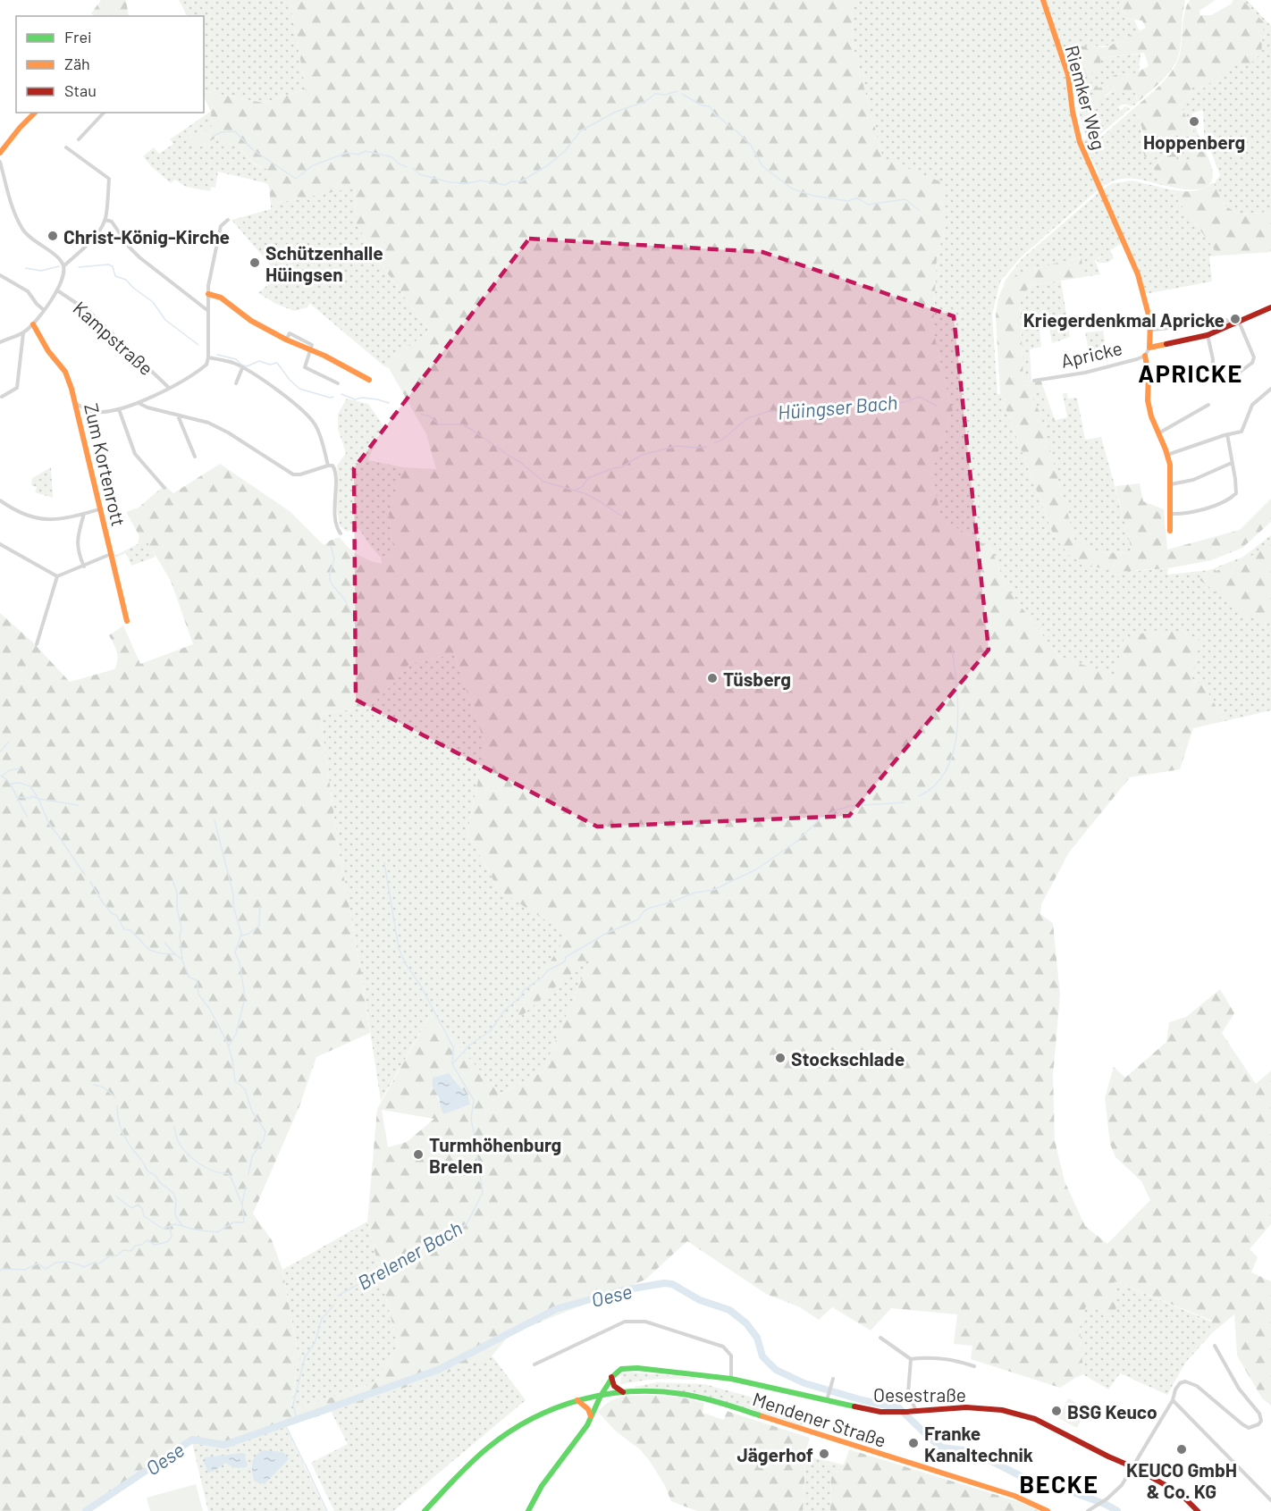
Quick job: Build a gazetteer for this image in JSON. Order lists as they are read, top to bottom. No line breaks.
{"streets":{"street":["Riemker Weg","Kampstraße","Apricke","Zum Kortenrott","Oesestraße","Mendener Straße"]},"crossings":[["Riemker Weg","Apricke"]],"districts":["APRICKE","BECKE"],"water":["Hüingser Bach","Brelener Bach","Oese"],"places":["Hoppenberg","Christ-König-Kirche","Schützenhalle Hüingsen","Kriegerdenkmal Apricke","Tüsberg","Stockschlade","Turmhöhenburg Brelen","BSG Keuco","Franke Kanaltechnik","KEUCO GmbH & Co. KG","Jägerhof"],"legend":["Frei","Zäh","Stau"]}
